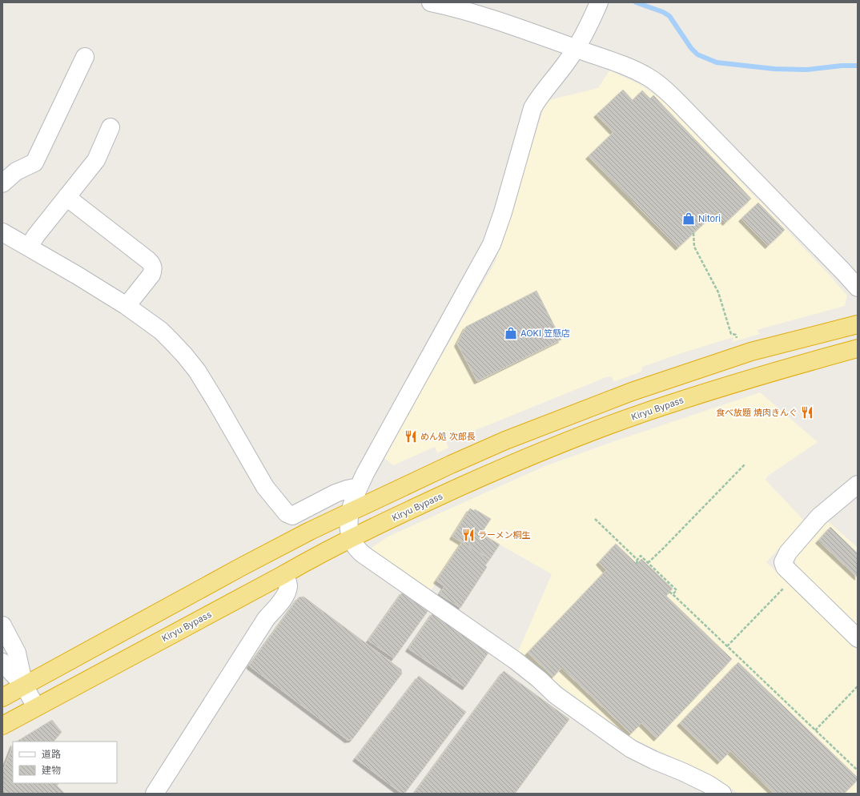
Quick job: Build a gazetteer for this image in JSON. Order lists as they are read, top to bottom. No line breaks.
{"streets":{"highway":["Kiryu Bypass"]},"places":{"shop":["Nitori","AOKI 笠懸店"],"restaurant":["食べ放題 焼肉きんぐ","めん処 次郎長","ラーメン桐生"]},"legend":["道路","建物"]}
